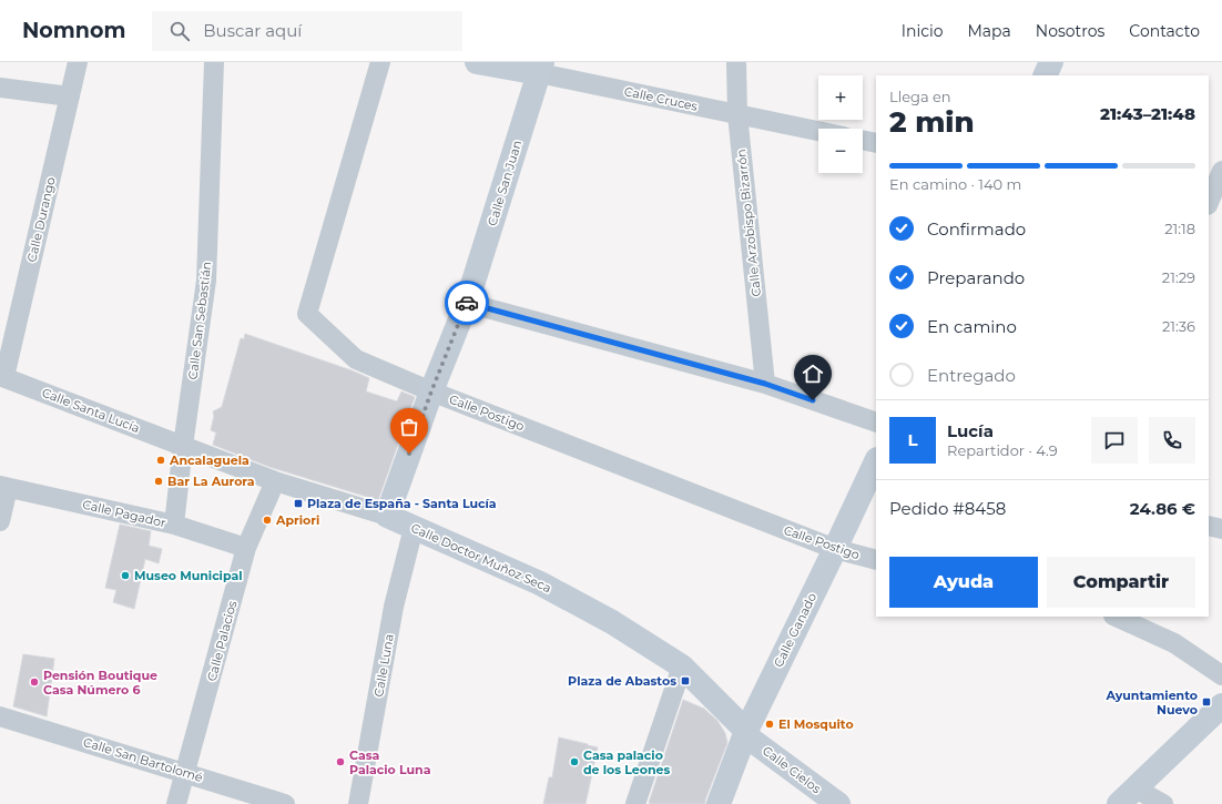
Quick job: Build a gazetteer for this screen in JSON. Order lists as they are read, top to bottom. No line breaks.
{"streets":{"street":["Calle Cruces","Calle San Juan","Calle Durango","Calle Arzobispo Bizarrón","Calle San Sebastián","Calle Santa Lucía","Calle Postigo","Calle Pagador","Calle Doctor Muñoz Seca","Calle Ganado","Calle Palacios","Calle Luna","Calle San Bartolomé","Calle Cielos"]},"crossings":[["Calle Cruces","Calle San Juan"],["Calle Cruces","Calle Arzobispo Bizarrón"],["Calle Durango","Calle Santa Lucía"],["Calle San Sebastián","Calle Santa Lucía"],["Calle San Sebastián","Calle Pagador"],["Calle San Sebastián","Calle Doctor Muñoz Seca"],["Calle Santa Lucía","Calle Doctor Muñoz Seca"],["Calle Postigo","Calle Ganado"],["Calle Pagador","Calle Palacios"],["Calle Doctor Muñoz Seca","Calle Ganado"],["Calle Doctor Muñoz Seca","Calle Palacios"],["Calle Doctor Muñoz Seca","Calle Luna"],["Calle Doctor Muñoz Seca","Calle Cielos"],["Calle Ganado","Calle Cielos"],["Calle Palacios","Calle San Bartolomé"]],"places":{"other":["Ancalaguela","Bar La Aurora","Apriori","Museo Municipal","Pensión Boutique Casa Número 6","El Mosquito","Casa Palacio Luna","Casa palacio de los Leones"],"transit":["Plaza de España - Santa Lucía","Plaza de Abastos","Ayuntamiento Nuevo"]},"page":{"header":"Nomnom","search":"Buscar aquí","nav":["Inicio","Mapa","Nosotros","Contacto"],"map_buttons":["+","−"],"heading":["2 min","Llega en","21:43–21:48"],"panel":["Lucía","Repartidor · 4.9","Pedido #8458","24.86 €"],"bar":"En camino · 140 m","list":[["Confirmado","21:18"],["Preparando","21:29"],["En camino","21:36"],"Entregado"],"round":"L","buttons":["Ayuda","Compartir"]}}
